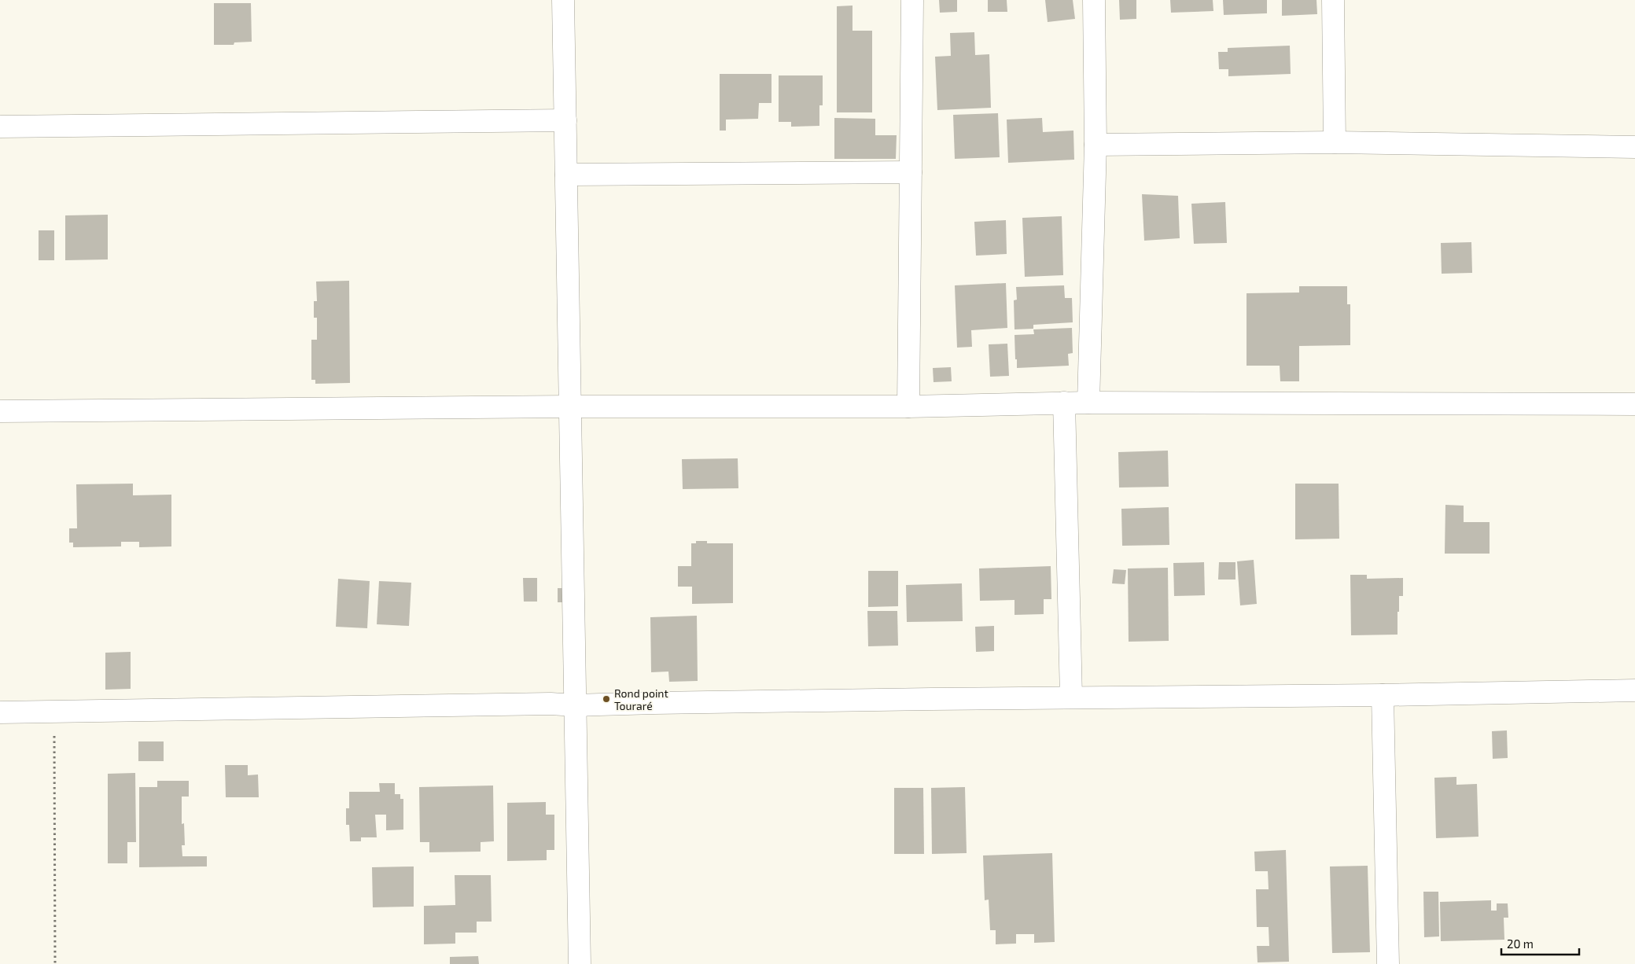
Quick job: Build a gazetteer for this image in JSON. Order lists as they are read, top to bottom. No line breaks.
{"places":["Rond point Touraré"],"scale_bar":"20 m"}
